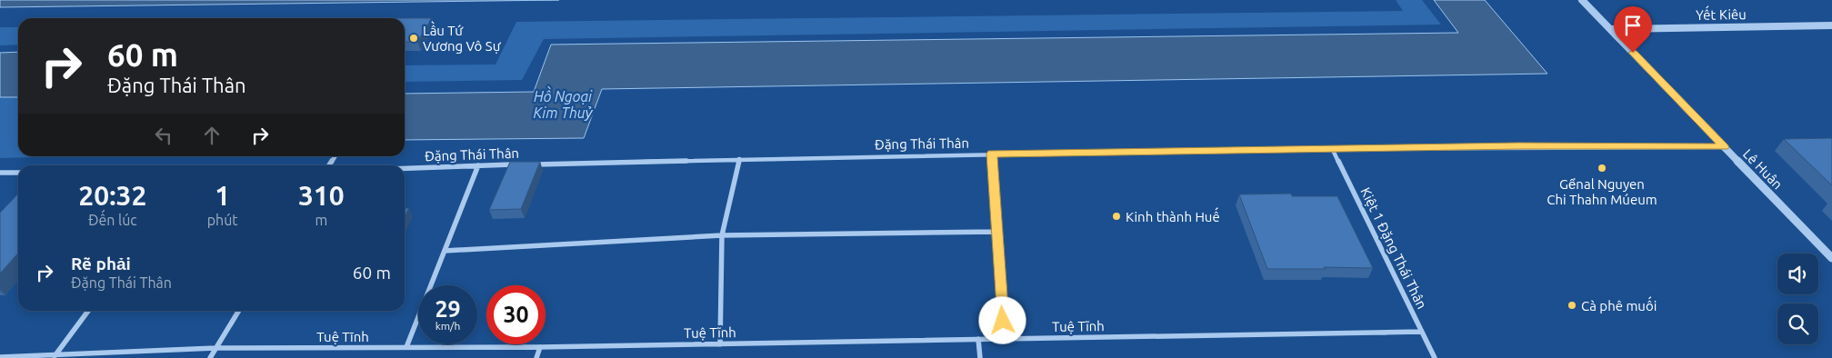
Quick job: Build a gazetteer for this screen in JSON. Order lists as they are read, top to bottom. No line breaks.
{"streets":{"street":["Yết Kiêu","Đặng Thái Thân","Lê Huân","Kiệt 1 Đặng Thái Thân","Tuệ Tĩnh"]},"crossings":[["Yết Kiêu","Lê Huân"],["Đặng Thái Thân","Lê Huân"],["Đặng Thái Thân","Kiệt 1 Đặng Thái Thân"],["Kiệt 1 Đặng Thái Thân","Tuệ Tĩnh"]],"water":["Hồ Ngoại Kim Thuỷ"],"places":["Lầu Tứ Vương Vô Sự","Gểnal Nguyen Chi Thahn Múeum","Kinh thành Huế","Cà phê muối"],"page":{"turn":["60 m","Đặng Thái Thân"],"eta":["20:32","Đến lúc","1","phút","310","m"],"list":[{"name":"Rẽ phải","note":"Đặng Thái Thân","value":"60 m"}],"speed":"29 km/h","limit":"30"}}
